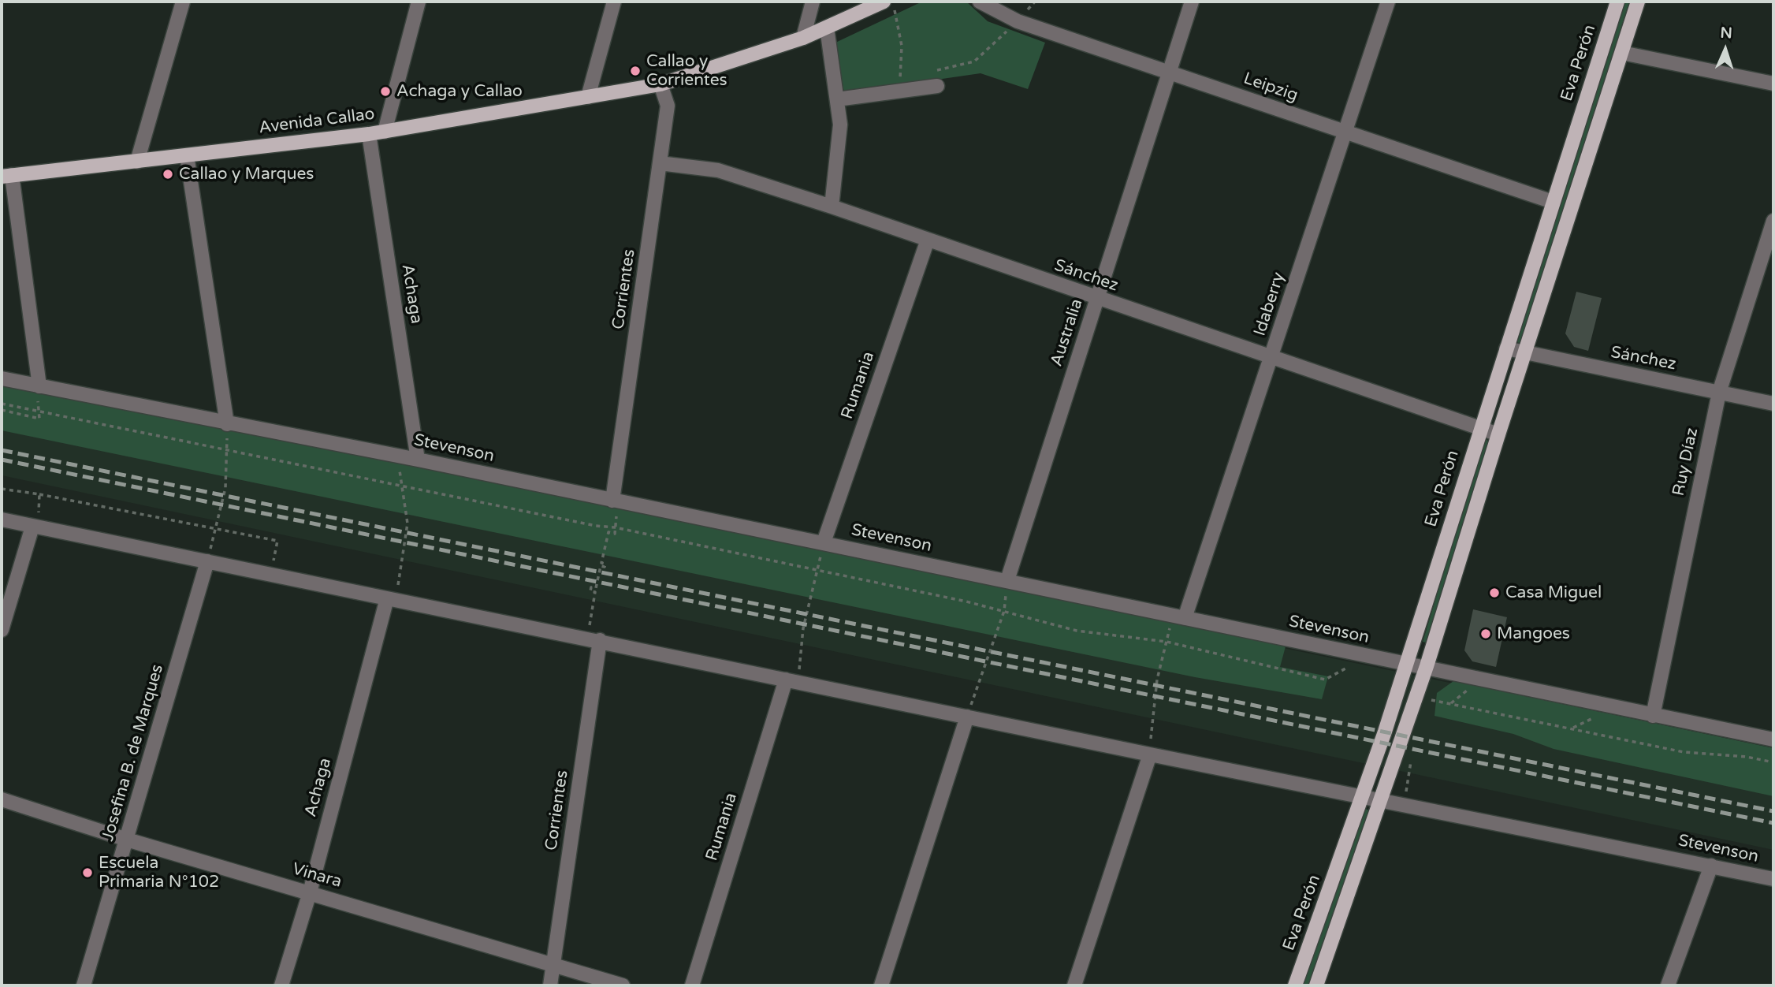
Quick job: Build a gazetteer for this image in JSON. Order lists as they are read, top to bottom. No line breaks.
{"streets":{"main road":["Eva Perón","Avenida Callao"],"street":["Leipzig","Sánchez","Corrientes","Achaga","Idaberry","Australia","Rumania","Stevenson","Ruy Díaz","Josefina B. de Marques","Vinara"]},"crossings":[["Eva Perón","Leipzig"],["Eva Perón","Sánchez"],["Eva Perón","Stevenson"],["Leipzig","Idaberry"],["Leipzig","Australia"],["Avenida Callao","Corrientes"],["Avenida Callao","Achaga"],["Sánchez","Corrientes"],["Sánchez","Idaberry"],["Sánchez","Australia"],["Sánchez","Rumania"],["Sánchez","Ruy Díaz"],["Corrientes","Stevenson"],["Corrientes","Vinara"],["Achaga","Stevenson"],["Achaga","Vinara"],["Idaberry","Stevenson"],["Australia","Stevenson"],["Rumania","Stevenson"],["Stevenson","Ruy Díaz"],["Stevenson","Josefina B. de Marques"],["Josefina B. de Marques","Vinara"]],"places":["Callao y Corrientes","Achaga y Callao","Callao y Marques","Casa Miguel","Mangoes","Escuela Primaria N°102"],"north":"top"}
